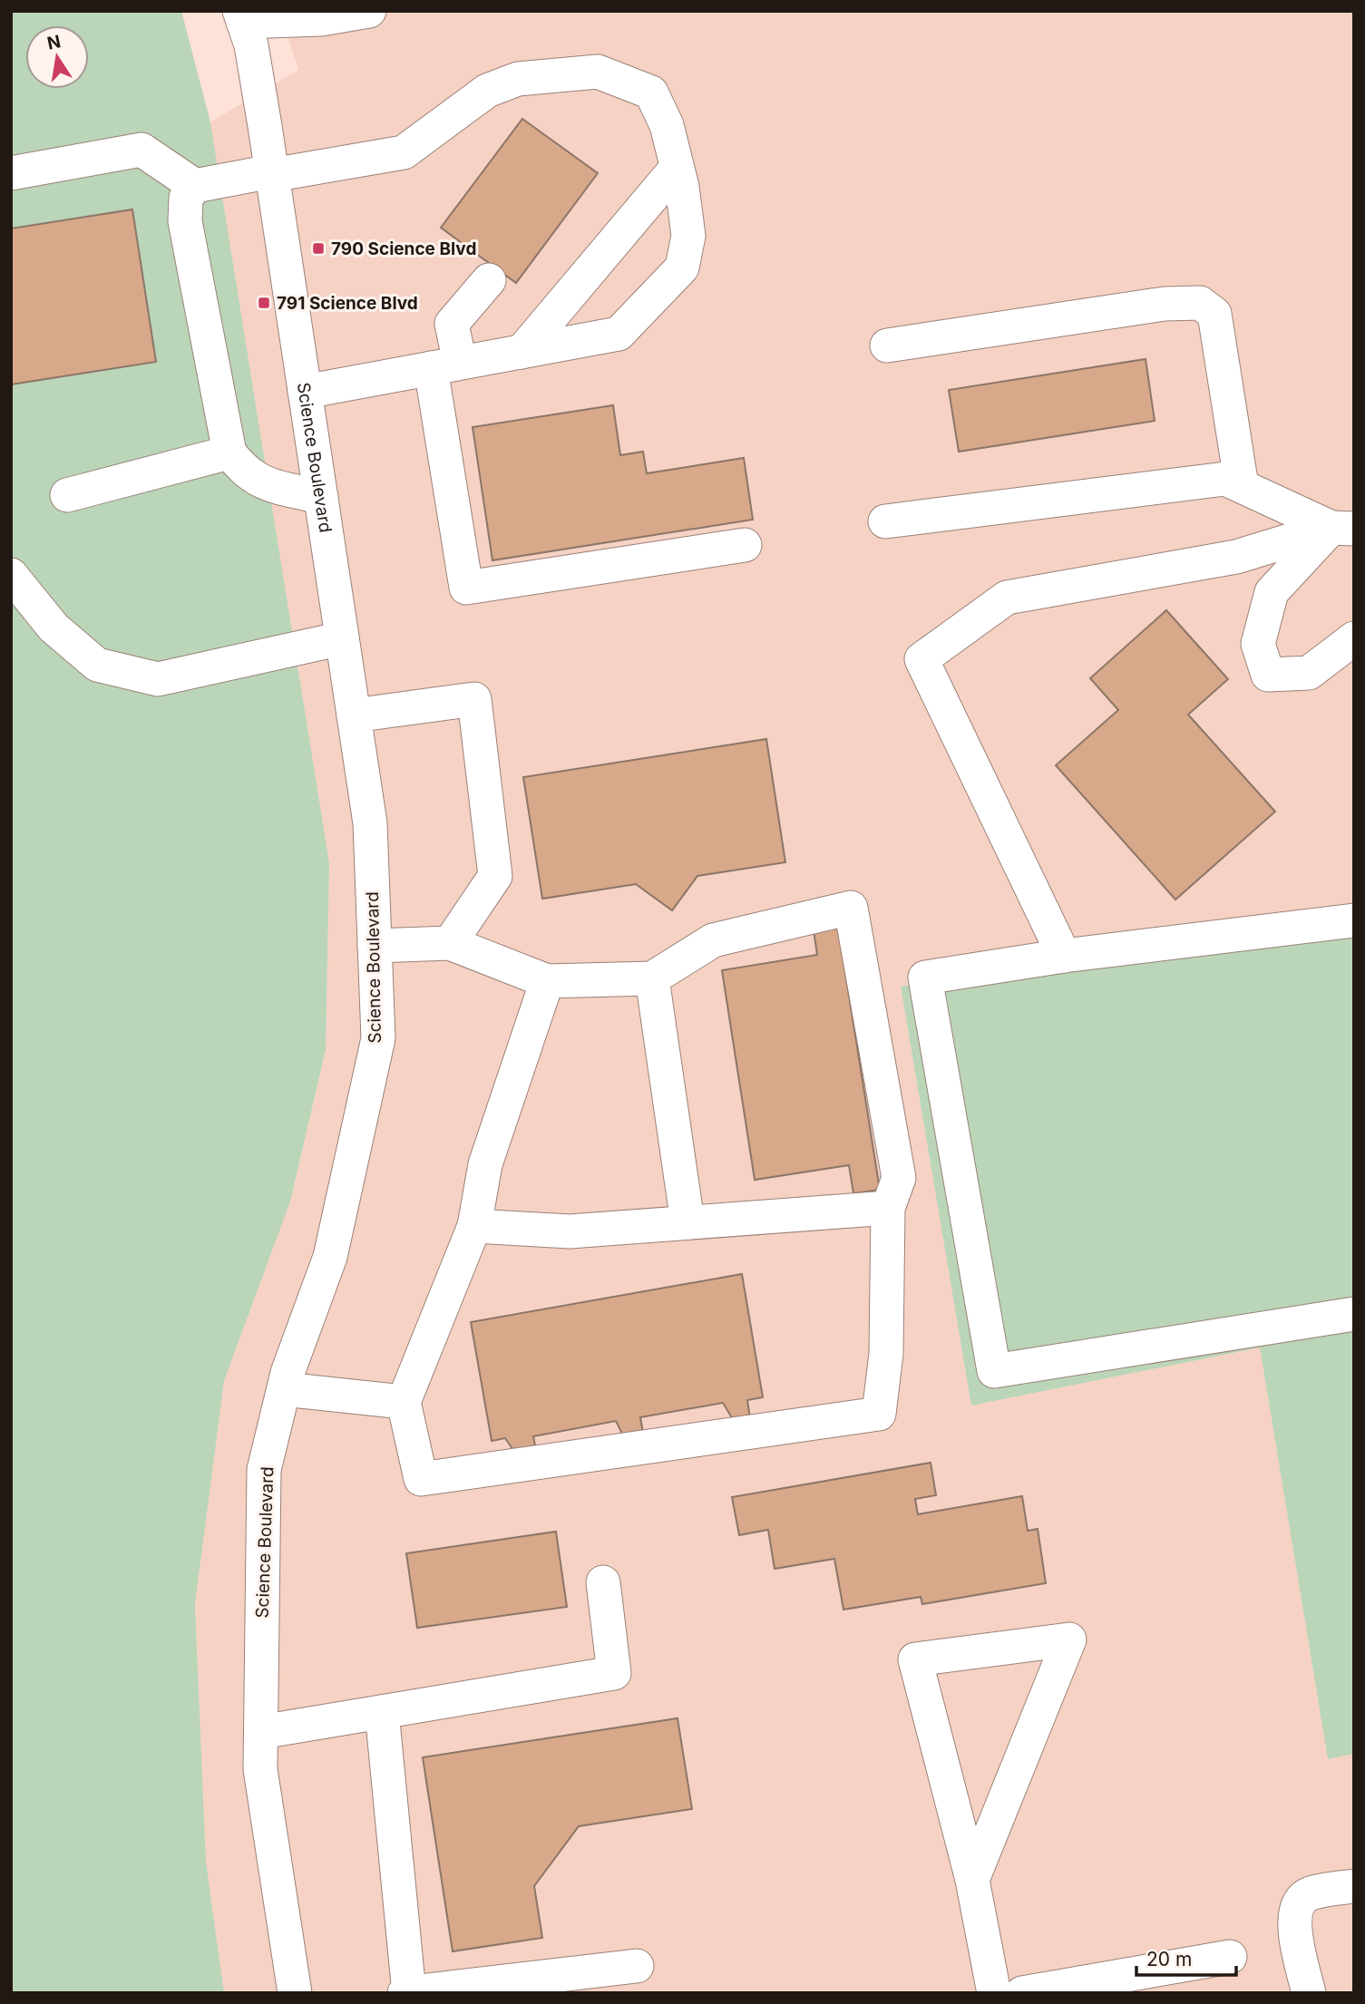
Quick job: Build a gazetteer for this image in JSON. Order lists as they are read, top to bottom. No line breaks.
{"streets":{"street":["Science Boulevard"]},"places":{"transit":["790 Science Blvd","791 Science Blvd"]},"scale_bar":"20 m","north":"top"}
